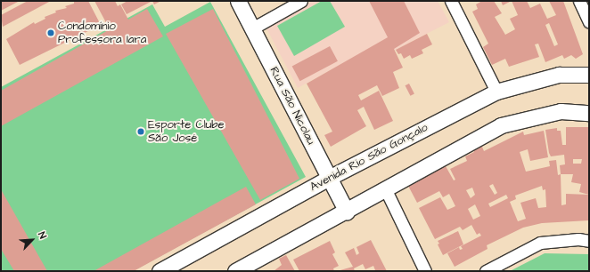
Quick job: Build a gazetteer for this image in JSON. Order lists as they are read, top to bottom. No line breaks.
{"streets":{"street":["Rua São Nicolau","Avenida Rio São Gonçalo"]},"crossings":[["Rua São Nicolau","Avenida Rio São Gonçalo"]],"places":["Condomínio Professora Iara","Esporte Clube São José"],"north":"top right"}
